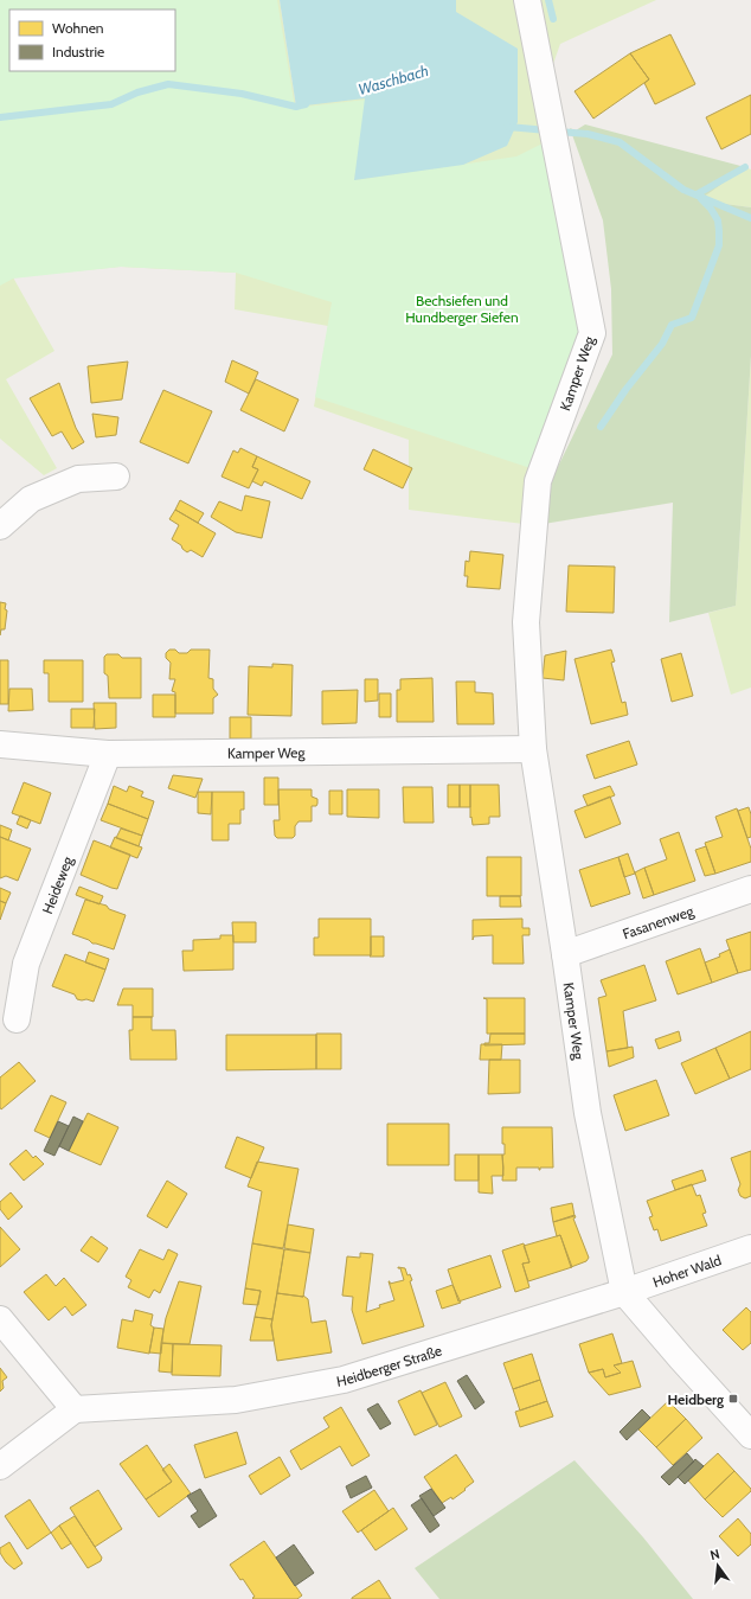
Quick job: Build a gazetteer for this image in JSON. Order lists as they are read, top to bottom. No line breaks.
{"streets":{"street":["Kamper Weg","Heideweg","Fasanenweg","Hoher Wald","Heidberger Straße"]},"crossings":[["Kamper Weg","Heideweg"],["Kamper Weg","Fasanenweg"],["Kamper Weg","Hoher Wald"],["Kamper Weg","Heidberger Straße"],["Hoher Wald","Heidberger Straße"]],"water":["Waschbach"],"parks":["Bechsiefen und Hundberger Siefen"],"places":{"transit":["Heidberg"]},"legend":["Wohnen","Industrie"],"north":"top"}
